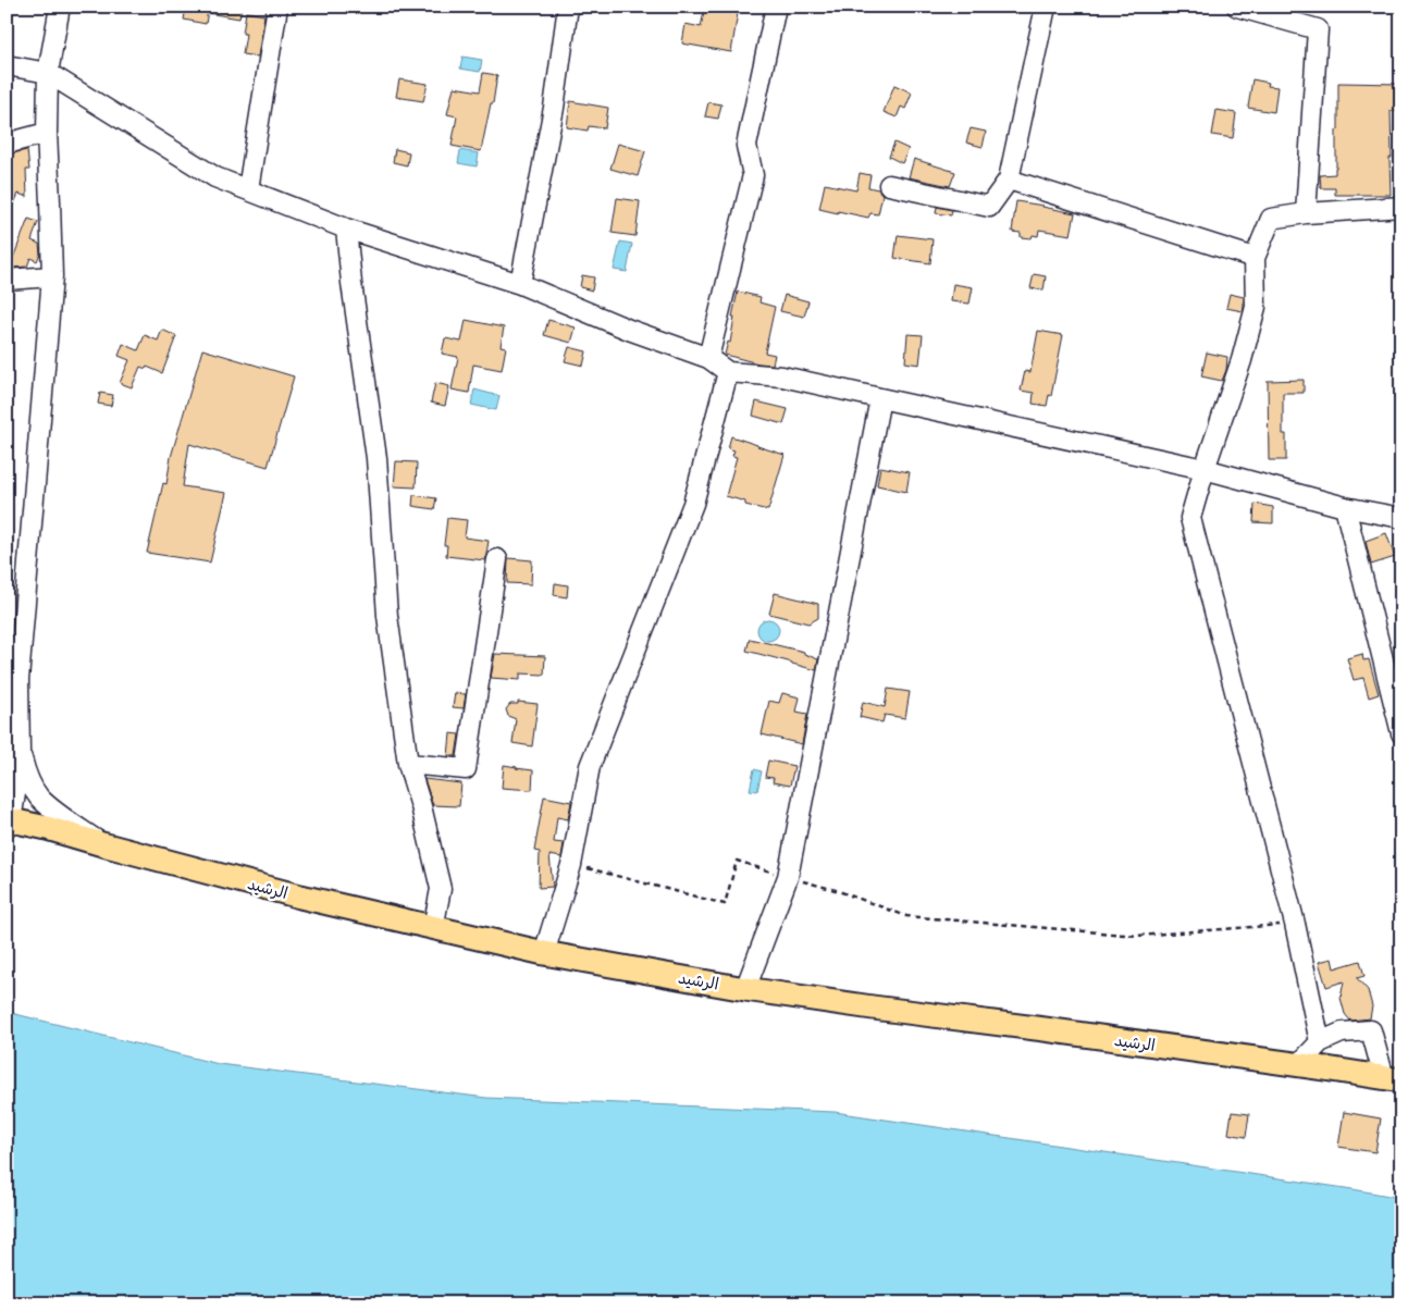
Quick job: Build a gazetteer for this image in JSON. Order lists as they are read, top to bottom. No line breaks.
{"streets":{"main road":["الرشيد"]}}
